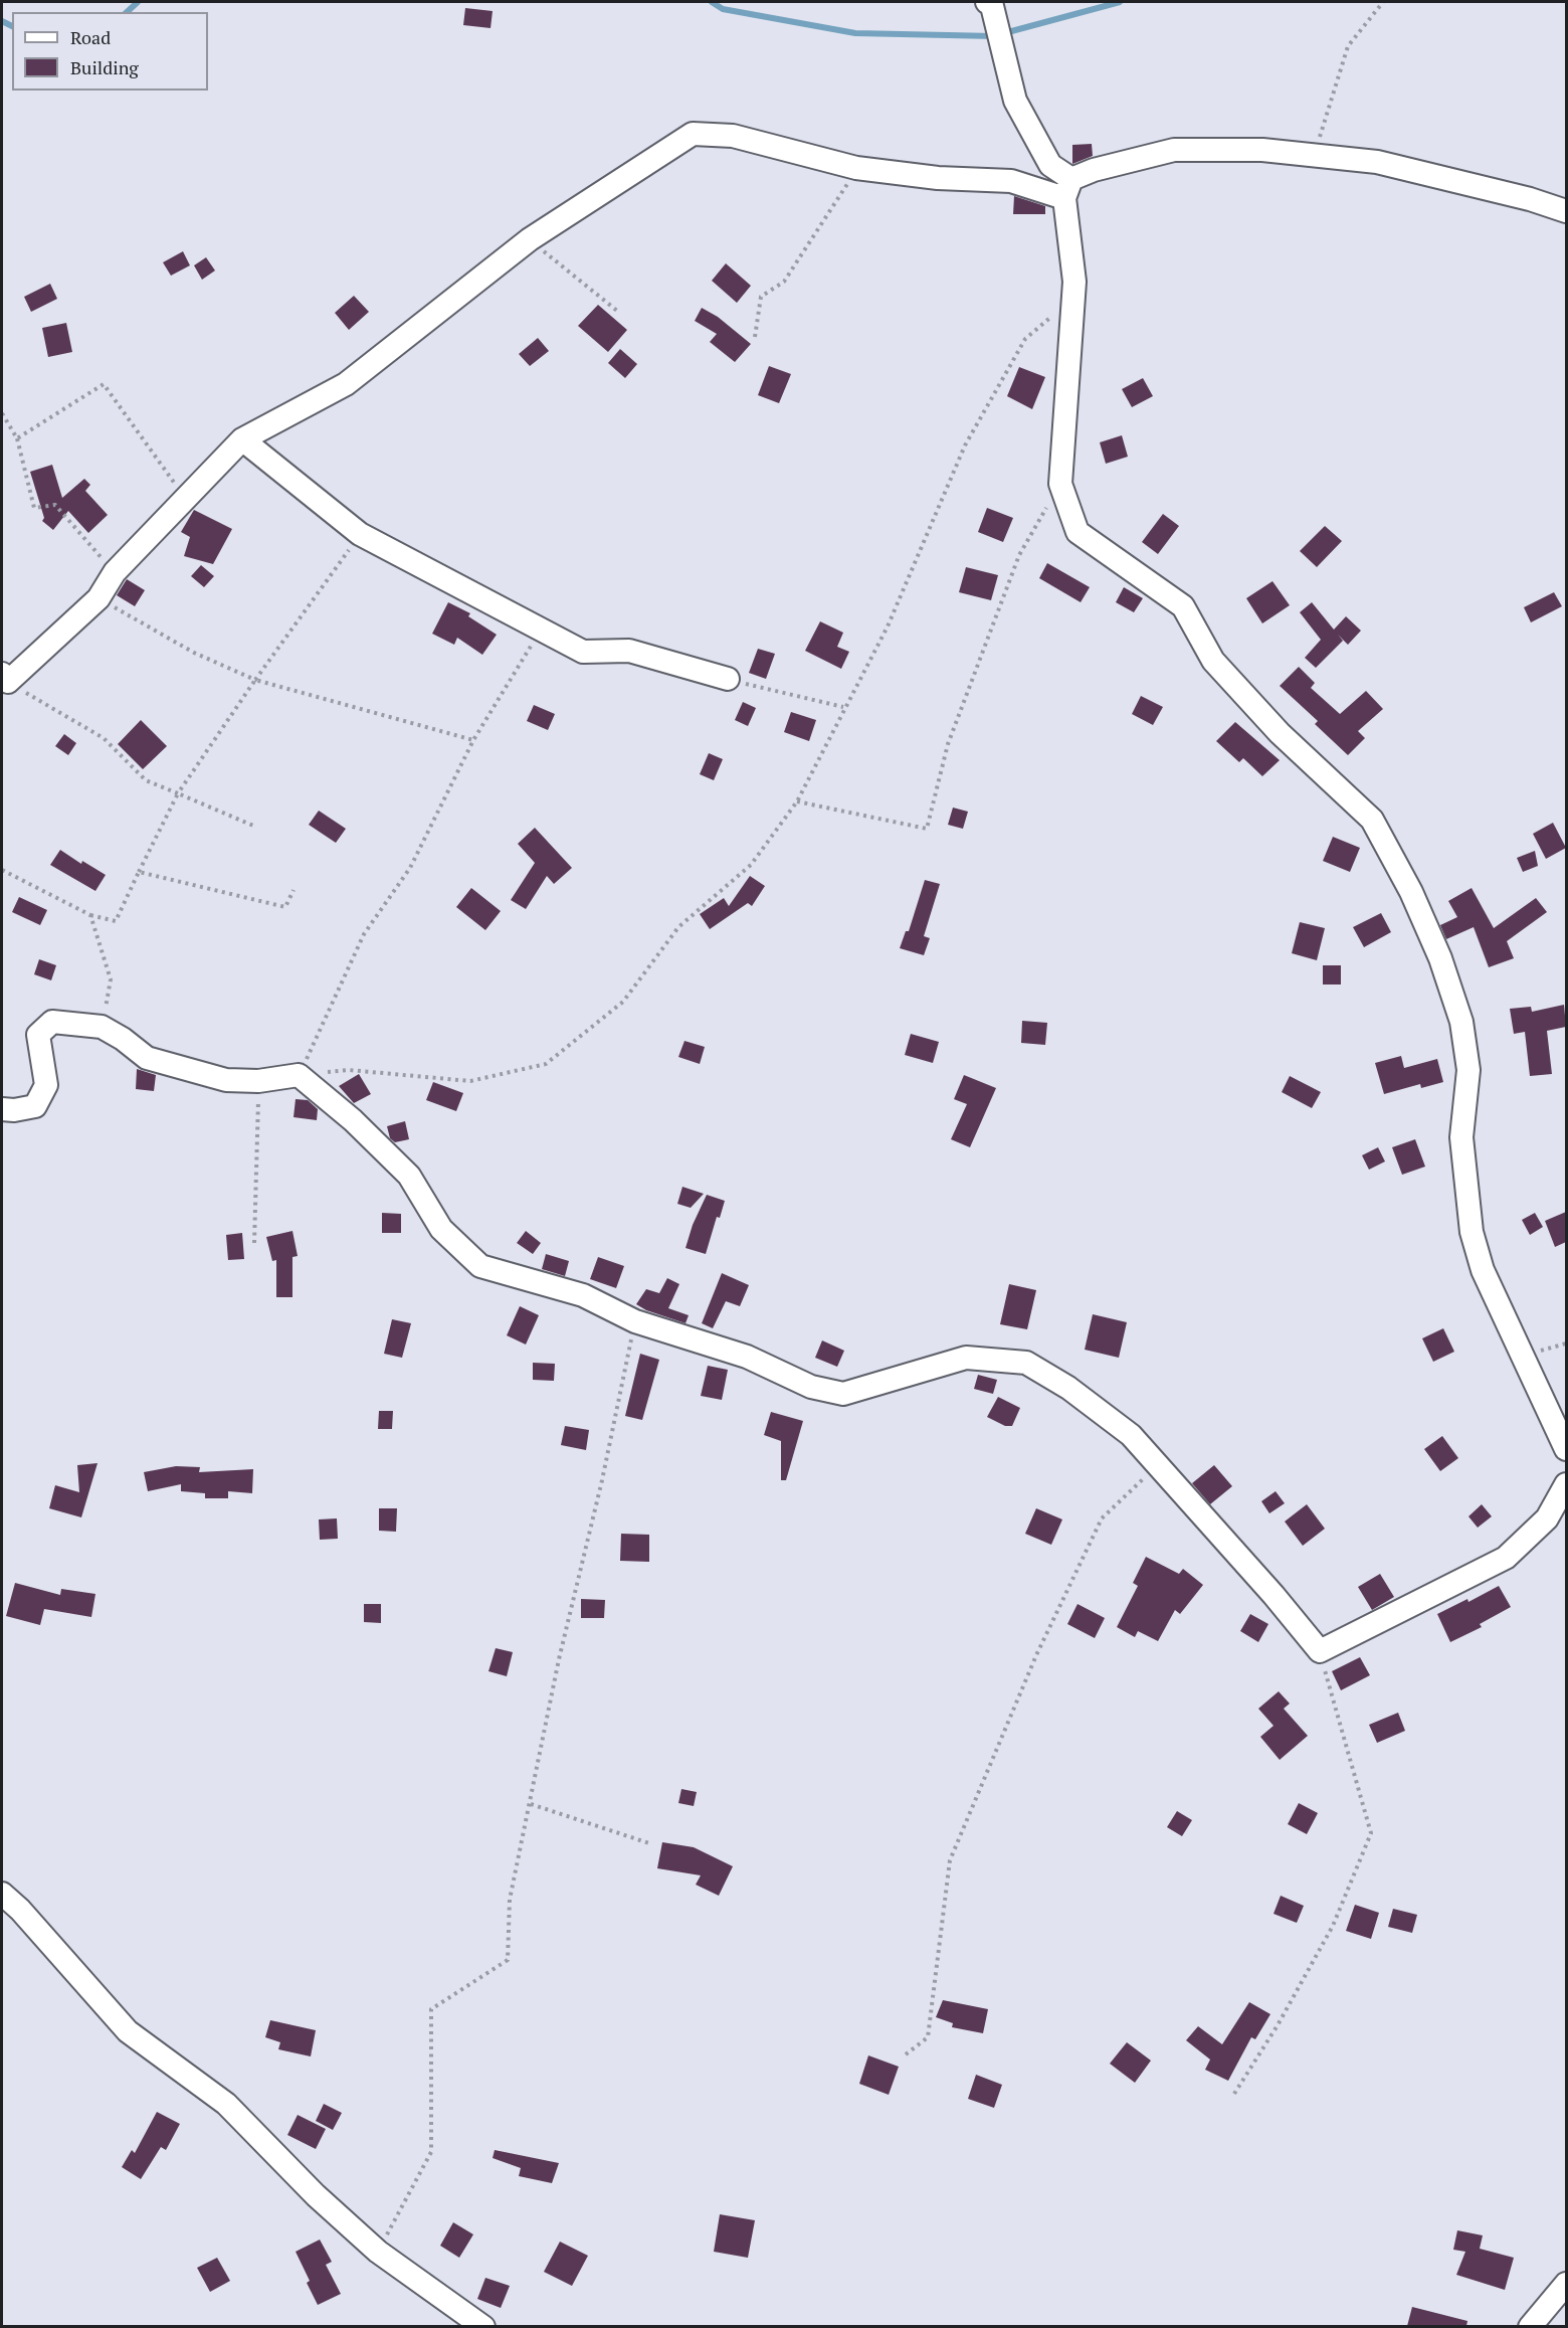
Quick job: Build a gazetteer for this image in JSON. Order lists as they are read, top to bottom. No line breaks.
{"legend":["Road","Building"]}
